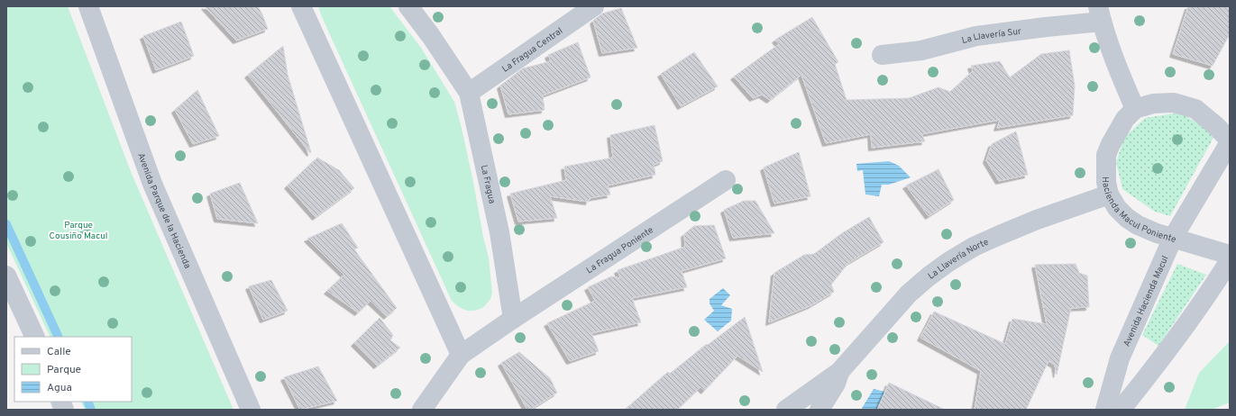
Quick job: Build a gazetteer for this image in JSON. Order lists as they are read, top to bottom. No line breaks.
{"streets":{"street":["La Llavería Sur","La Fragua Central","La Fragua","Hacienda Macul Poniente","Avenida Parque de la Hacienda","La Fragua Poniente","La Llavería Norte","Avenida Hacienda Macul"]},"crossings":[["La Llavería Sur","Hacienda Macul Poniente"],["La Llavería Sur","La Llavería Norte"],["La Llavería Sur","Avenida Hacienda Macul"],["La Fragua Central","La Fragua"],["La Fragua","La Fragua Poniente"],["Hacienda Macul Poniente","La Llavería Norte"],["Hacienda Macul Poniente","Avenida Hacienda Macul"],["La Llavería Norte","Avenida Hacienda Macul"]],"parks":["Parque Cousiño Macul"],"legend":["Calle","Parque","Agua"]}
